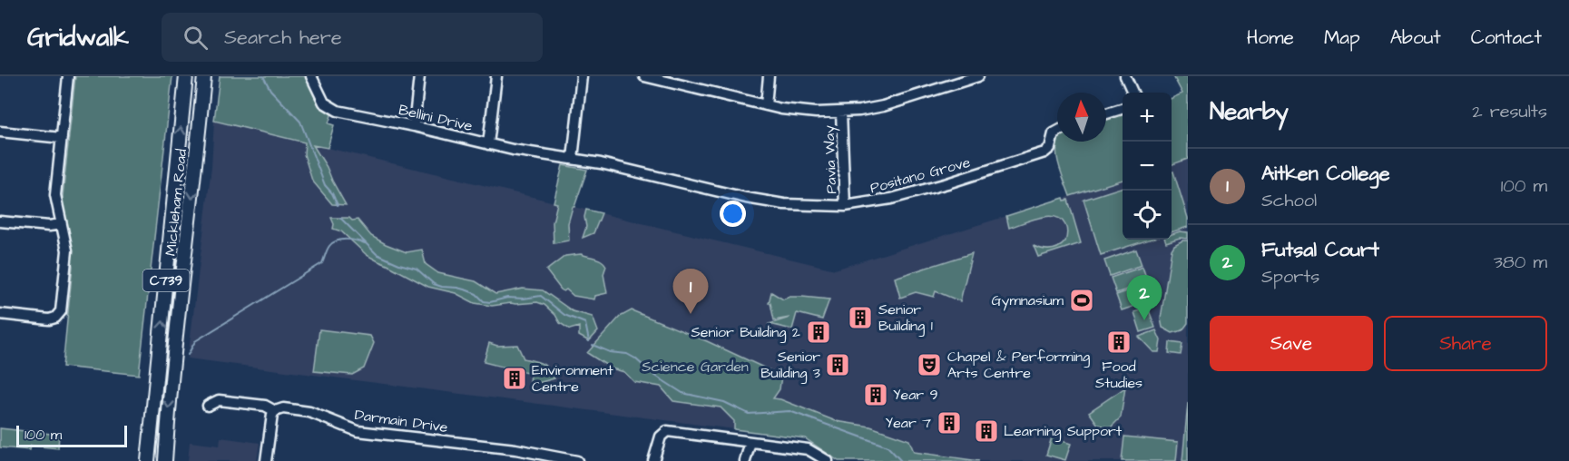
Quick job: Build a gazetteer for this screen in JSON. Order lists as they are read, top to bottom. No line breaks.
{"streets":{"main road":["Mickleham Road","C739"],"street":["Bellini Drive","Pavia Way","Positano Grove","Darmain Drive"]},"crossings":[["Bellini Drive","Positano Grove"],["Pavia Way","Positano Grove"]],"parks":["Science Garden"],"places":{"sports":["Gymnasium"],"building":["Senior Building 1","Senior Building 2","Food Studies","Senior Building 3","Environment Centre","Year 9","Year 7","Learning Support"],"theatre":["Chapel & Performing Arts Centre"]},"scale_bar":"100 m","north":"top","page":{"header":"Gridwalk","search":"Search here","nav":["Home","Map","About","Contact"],"heading":["Nearby","2 results"],"map_buttons":["+","−"],"list":[{"mark":"1","name":"Aitken College","note":"School","value":"100 m"},{"mark":"2","name":"Futsal Court","note":"Sports","value":"380 m"}],"pins":["1","2"],"buttons":["Save","Share"],"scale":"100 m"}}
